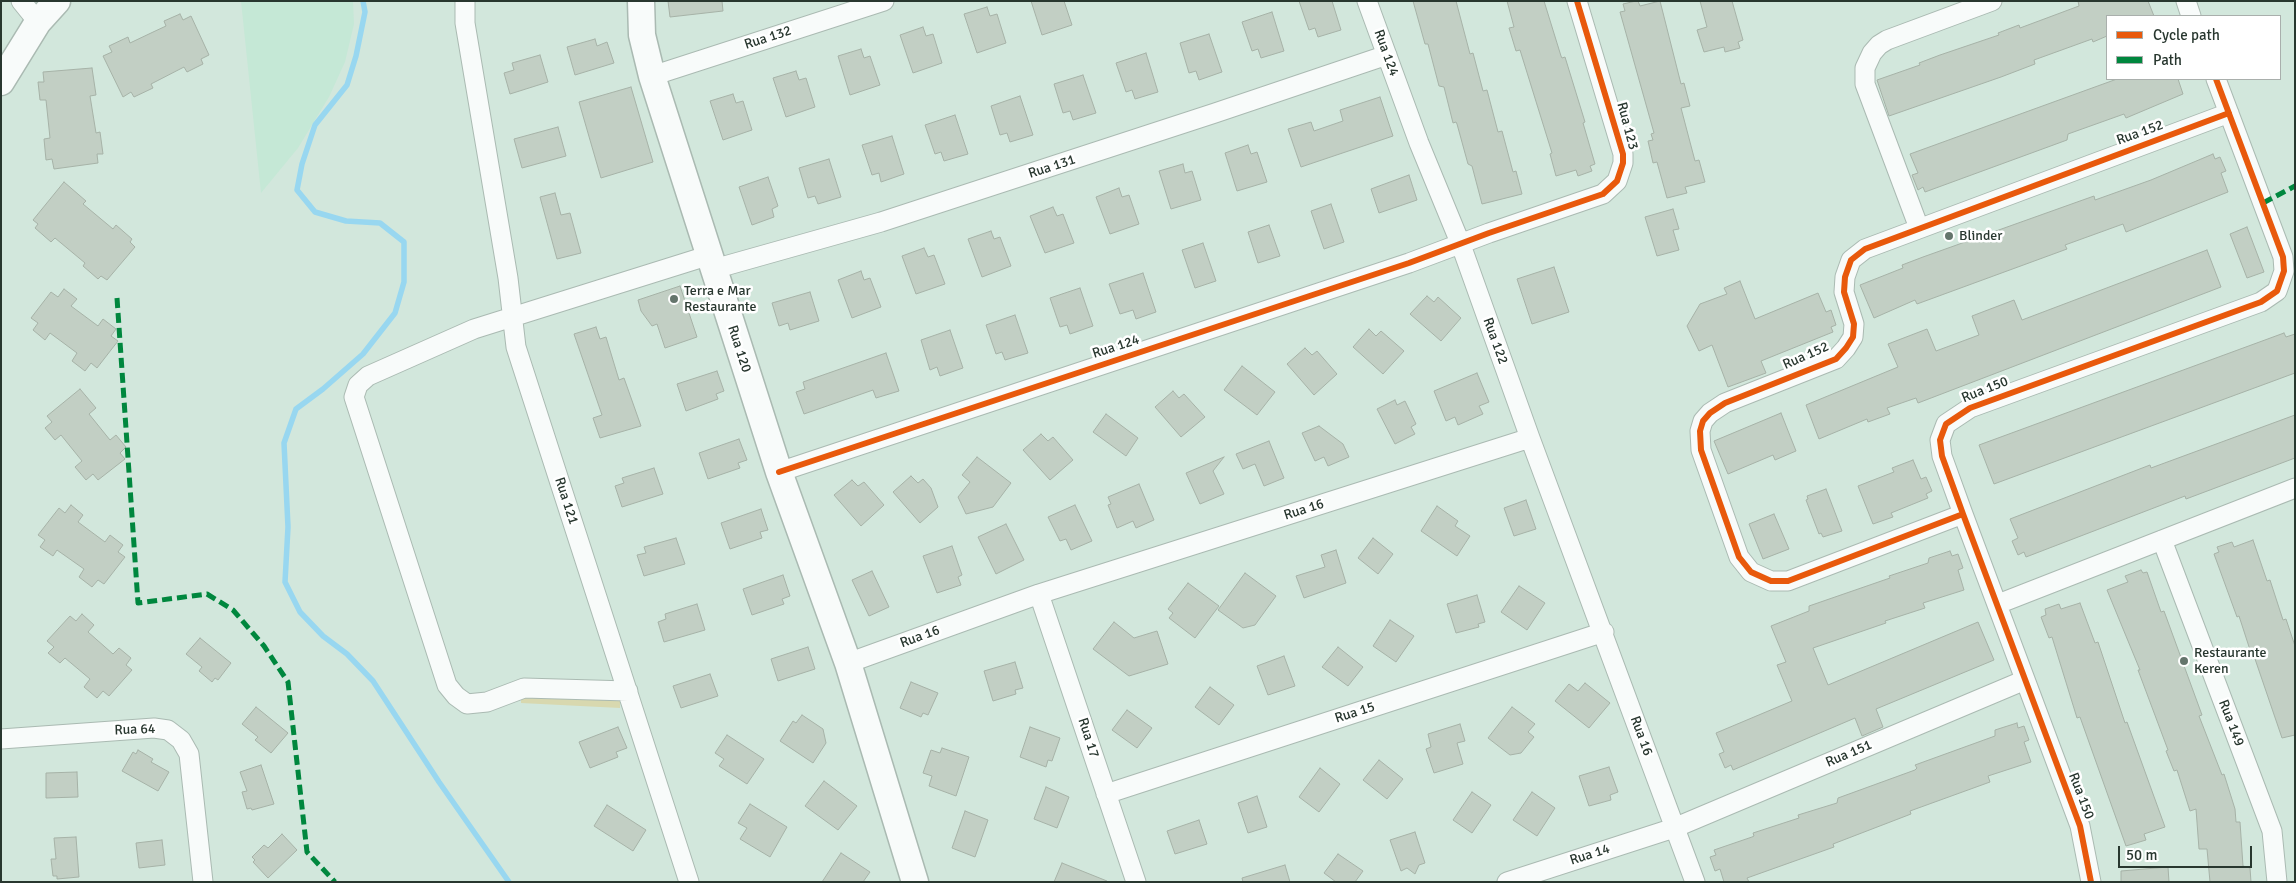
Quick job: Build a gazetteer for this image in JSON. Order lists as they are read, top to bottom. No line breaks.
{"streets":{"street":["Rua 132","Rua 124","Rua 123","Rua 152","Rua 131","Rua 122","Rua 120","Rua 150","Rua 121","Rua 16","Rua 15","Rua 149","Rua 64","Rua 17","Rua 151","Rua 14"]},"crossings":[["Rua 132","Rua 120"],["Rua 124","Rua 123"],["Rua 124","Rua 131"],["Rua 124","Rua 122"],["Rua 124","Rua 120"],["Rua 123","Rua 122"],["Rua 152","Rua 150"],["Rua 131","Rua 120"],["Rua 122","Rua 16"],["Rua 120","Rua 16"],["Rua 150","Rua 151"],["Rua 16","Rua 15"],["Rua 16","Rua 17"],["Rua 16","Rua 151"],["Rua 16","Rua 14"],["Rua 15","Rua 17"],["Rua 151","Rua 14"]],"places":["Blinder","Terra e Mar Restaurante","Restaurante Keren"],"legend":["Cycle path","Path"],"scale_bar":"50 m"}
